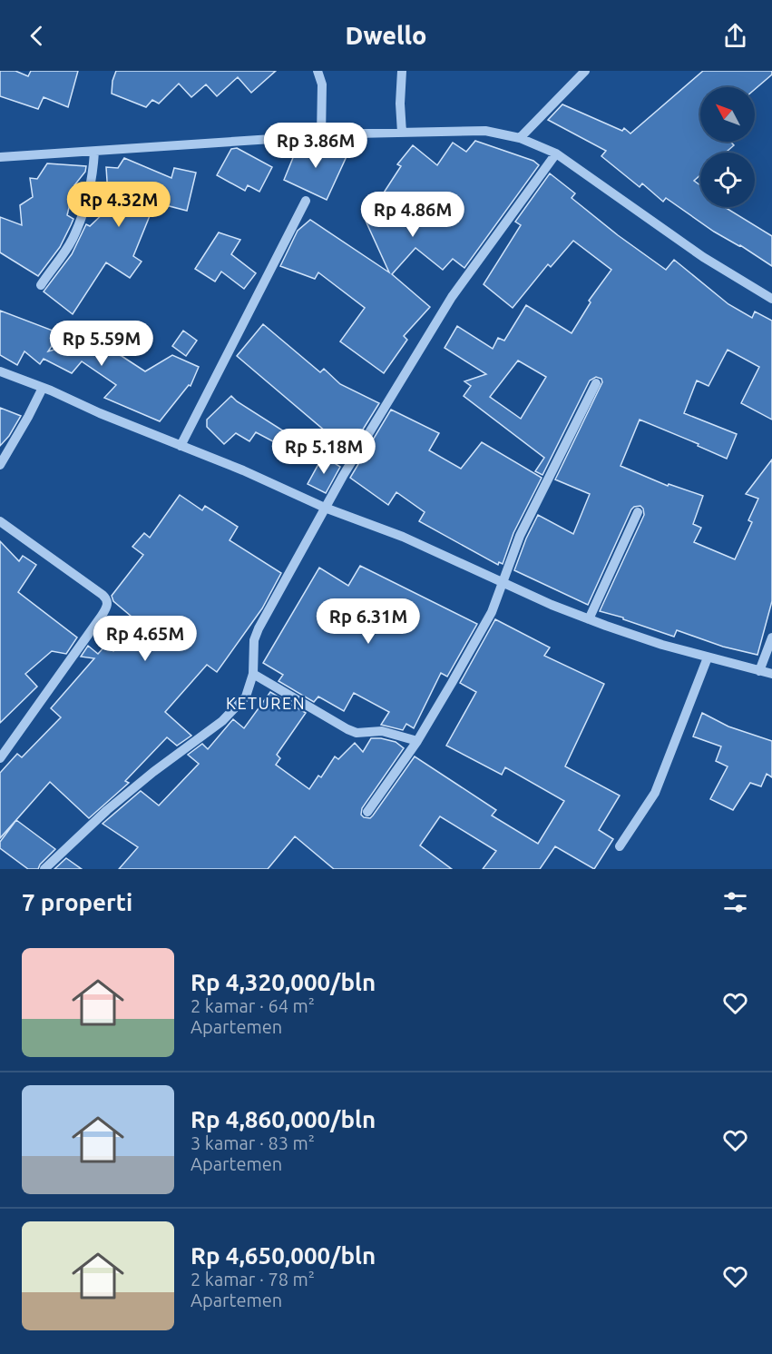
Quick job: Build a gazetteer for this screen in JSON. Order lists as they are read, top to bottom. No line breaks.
{"districts":["KETUREN"],"north":"top left","page":{"header":"Dwello","price":["Rp 3.86M","Rp 4.32M","Rp 4.86M","Rp 5.59M","Rp 5.18M","Rp 6.31M","Rp 4.65M"],"heading":"7 properti","list":[{"name":"Rp 4,320,000/bln","note":"2 kamar · 64 m² · Apartemen"},{"name":"Rp 4,860,000/bln","note":"3 kamar · 83 m² · Apartemen"},{"name":"Rp 4,650,000/bln","note":"2 kamar · 78 m² · Apartemen"}]}}
